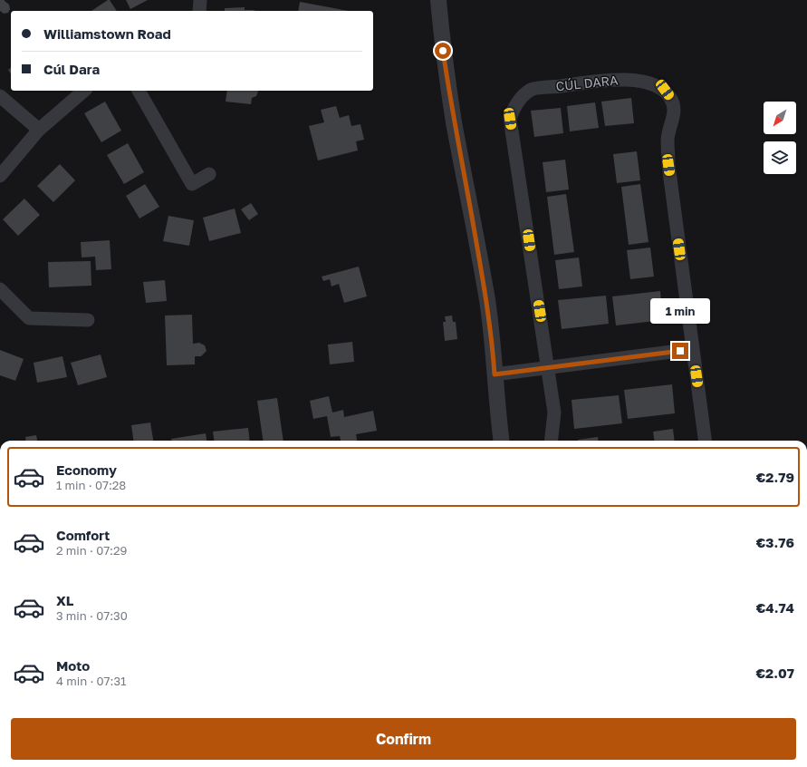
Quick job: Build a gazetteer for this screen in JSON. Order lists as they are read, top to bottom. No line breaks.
{"streets":{"street":["CÚL DARA"]},"north":"bottom left","page":{"banner":["Williamstown Road","Cúl Dara"],"bubble":"1 min","list":[{"name":"Economy","note":"1 min · 07:28","value":"€2.79"},{"name":"Comfort","note":"2 min · 07:29","value":"€3.76"},{"name":"XL","note":"3 min · 07:30","value":"€4.74"},{"name":"Moto","note":"4 min · 07:31","value":"€2.07"}],"buttons":"Confirm"}}
